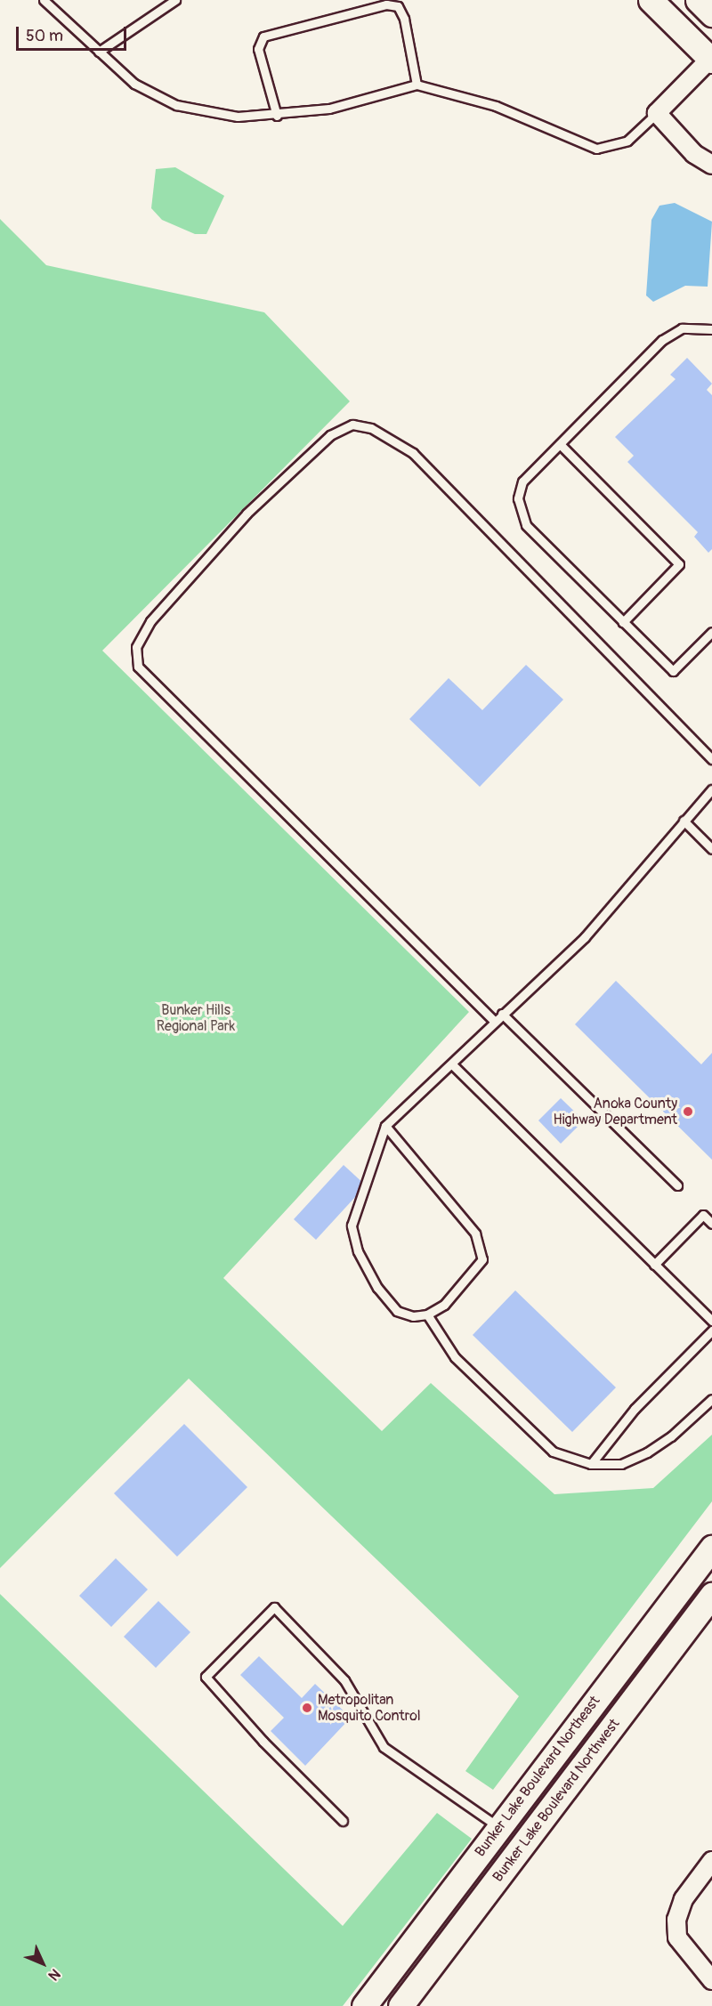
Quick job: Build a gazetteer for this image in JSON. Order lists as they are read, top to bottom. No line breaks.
{"streets":{"main road":["Bunker Lake Boulevard Northeast","Bunker Lake Boulevard Northwest"]},"parks":["Bunker Hills Regional Park"],"places":["Anoka County Highway Department","Metropolitan Mosquito Control"],"scale_bar":"50 m","north":"bottom right"}
